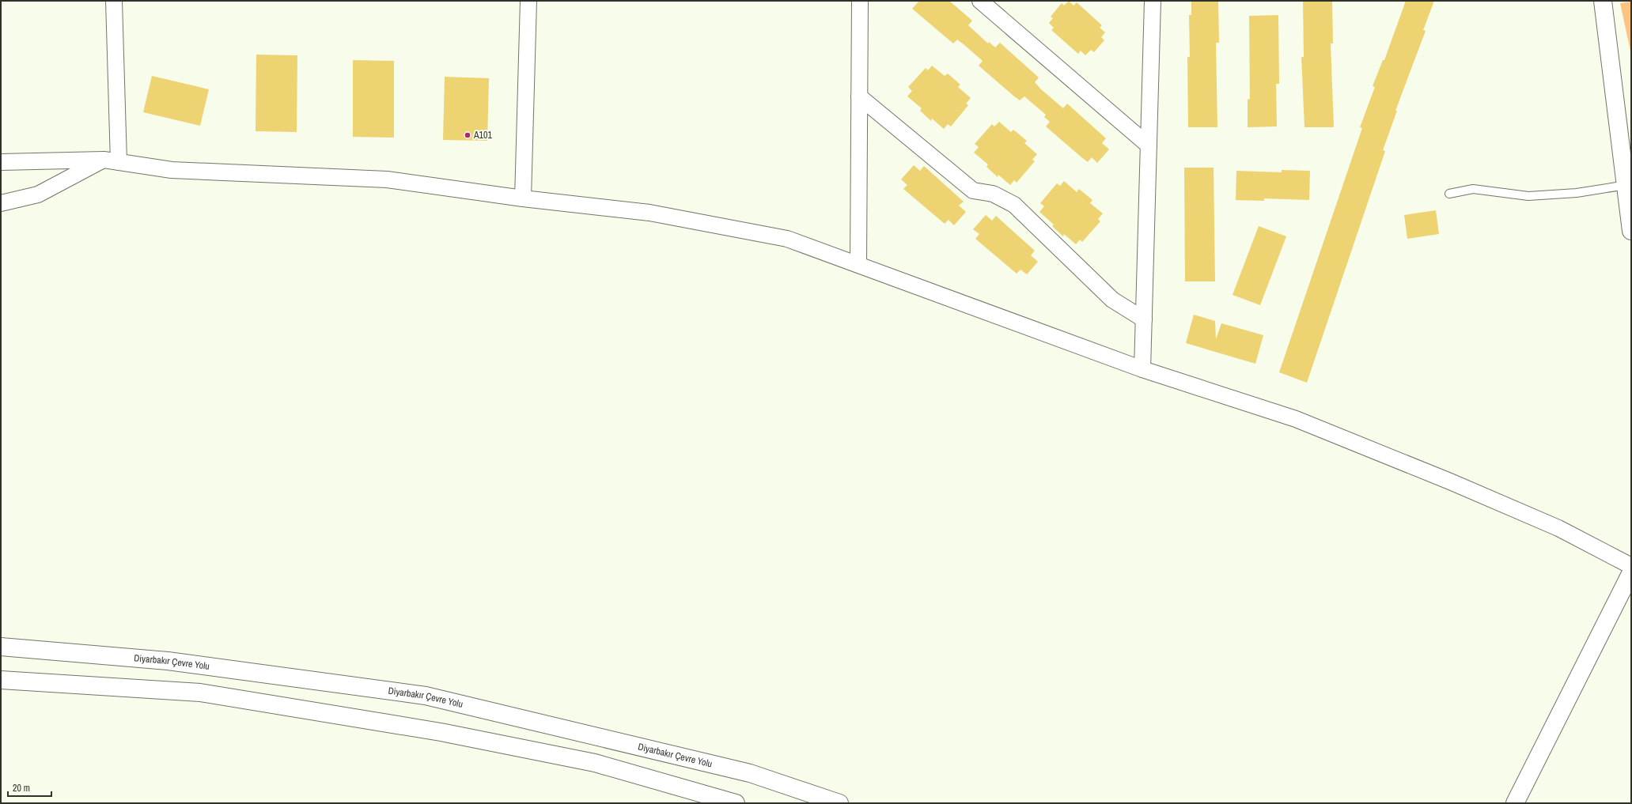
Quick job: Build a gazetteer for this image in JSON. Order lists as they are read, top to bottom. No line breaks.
{"streets":{"main road":["Diyarbakır Çevre Yolu"]},"places":["A101"],"scale_bar":"20 m"}
